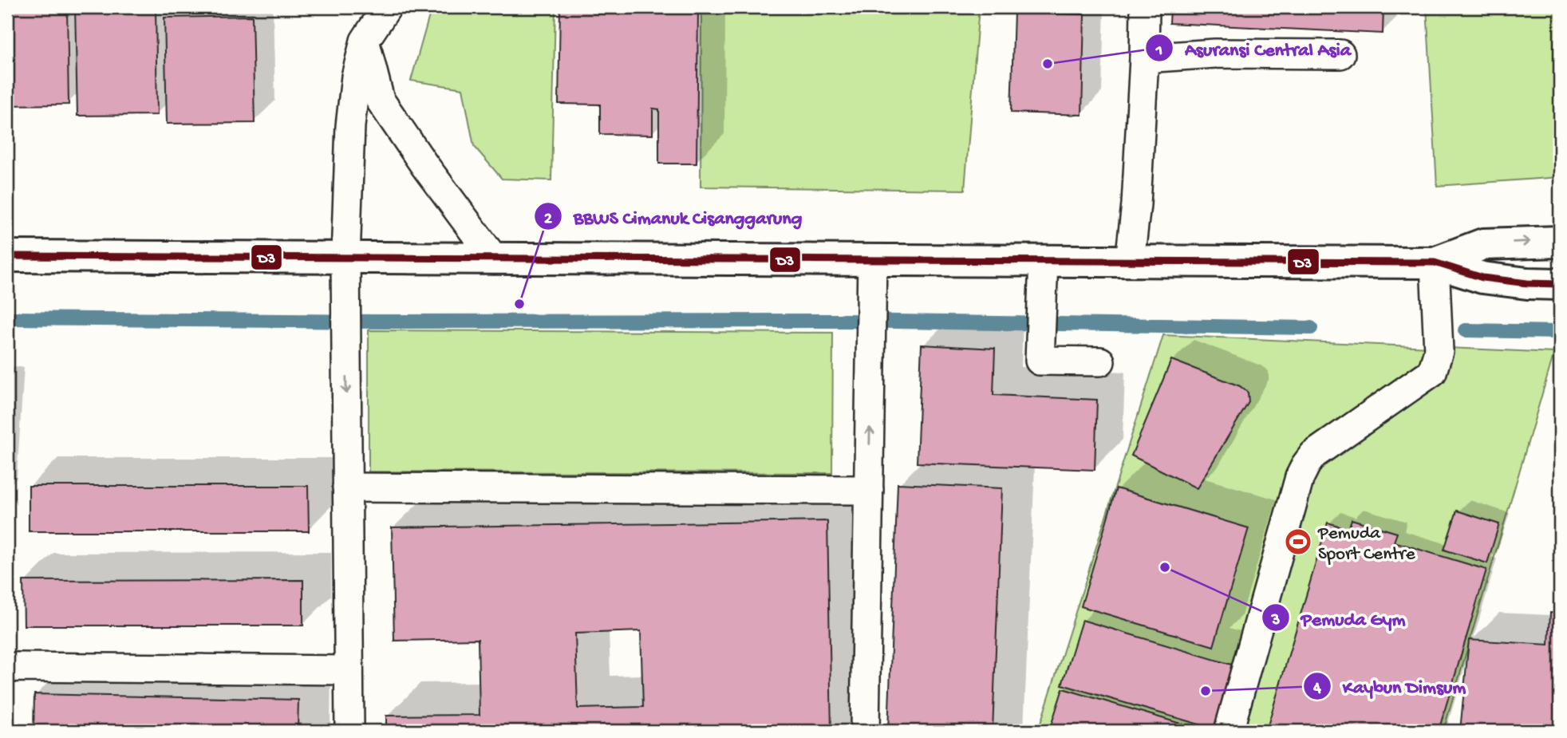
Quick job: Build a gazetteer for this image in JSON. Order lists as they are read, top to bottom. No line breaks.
{"places":{"other":["Asuransi Central Asia","BBWS Cimanuk Cisanggarung","Pemuda Gym","Kaybun Dimsum"],"sports":["Pemuda Sport Centre"]},"lines":["transit line D3"]}
